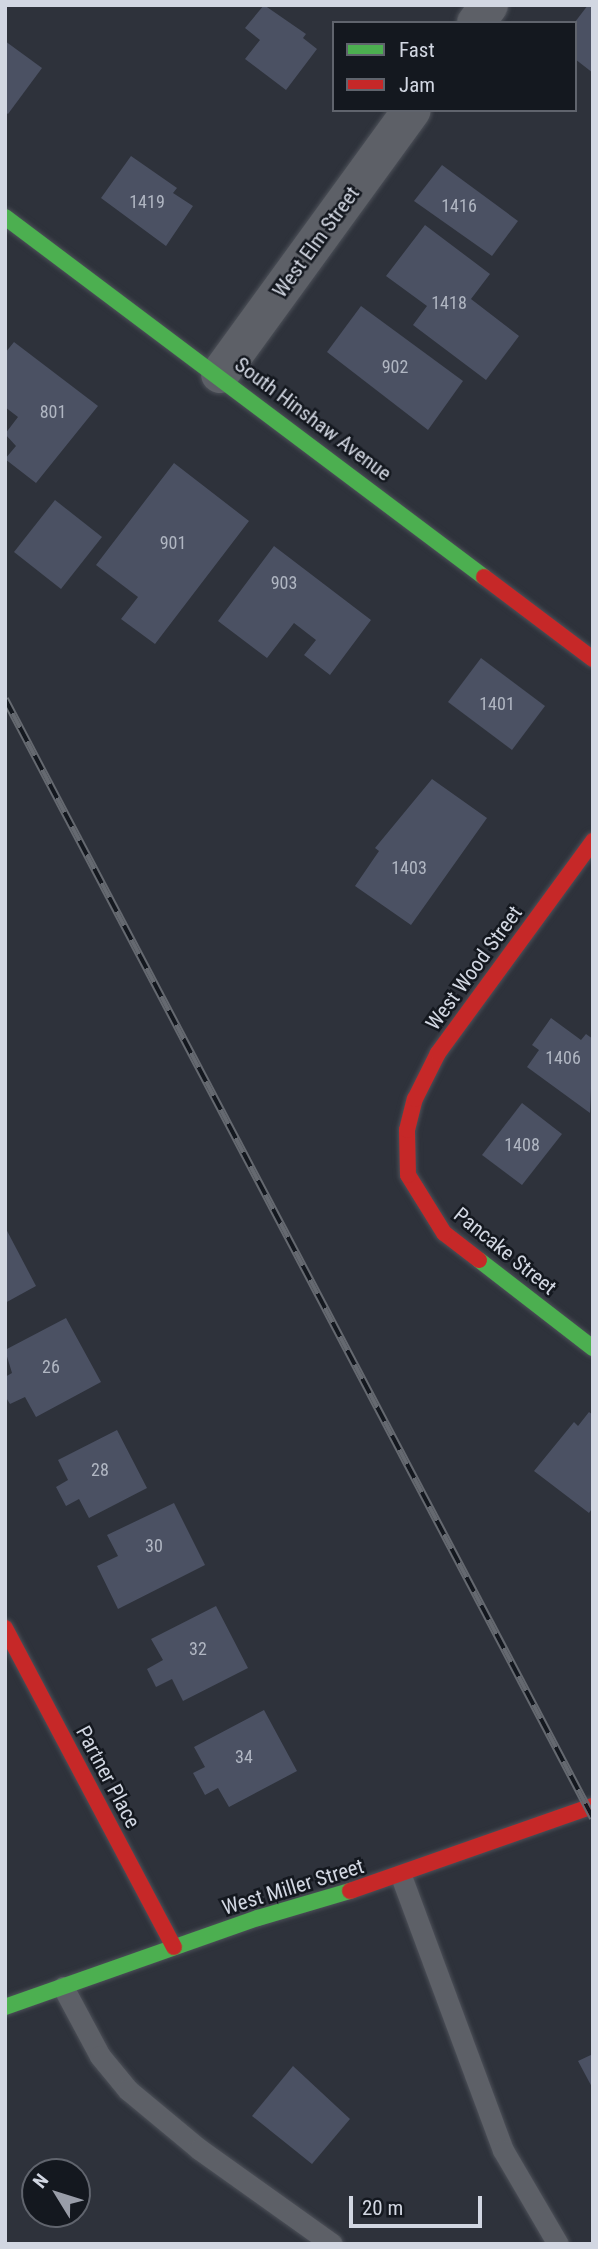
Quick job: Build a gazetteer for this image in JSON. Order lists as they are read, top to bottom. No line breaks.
{"streets":{"street":["West Elm Street","South Hinshaw Avenue","West Wood Street","Pancake Street","Partner Place","West Miller Street"]},"crossings":[["West Elm Street","South Hinshaw Avenue"],["West Wood Street","Pancake Street"],["Partner Place","West Miller Street"]],"house_numbers":["1419","1416","1418","902","801","901","903","1401","1403","1406","1408","26","28","30","32","34"],"legend":["Fast","Jam"],"scale_bar":"20 m","north":"top left"}
